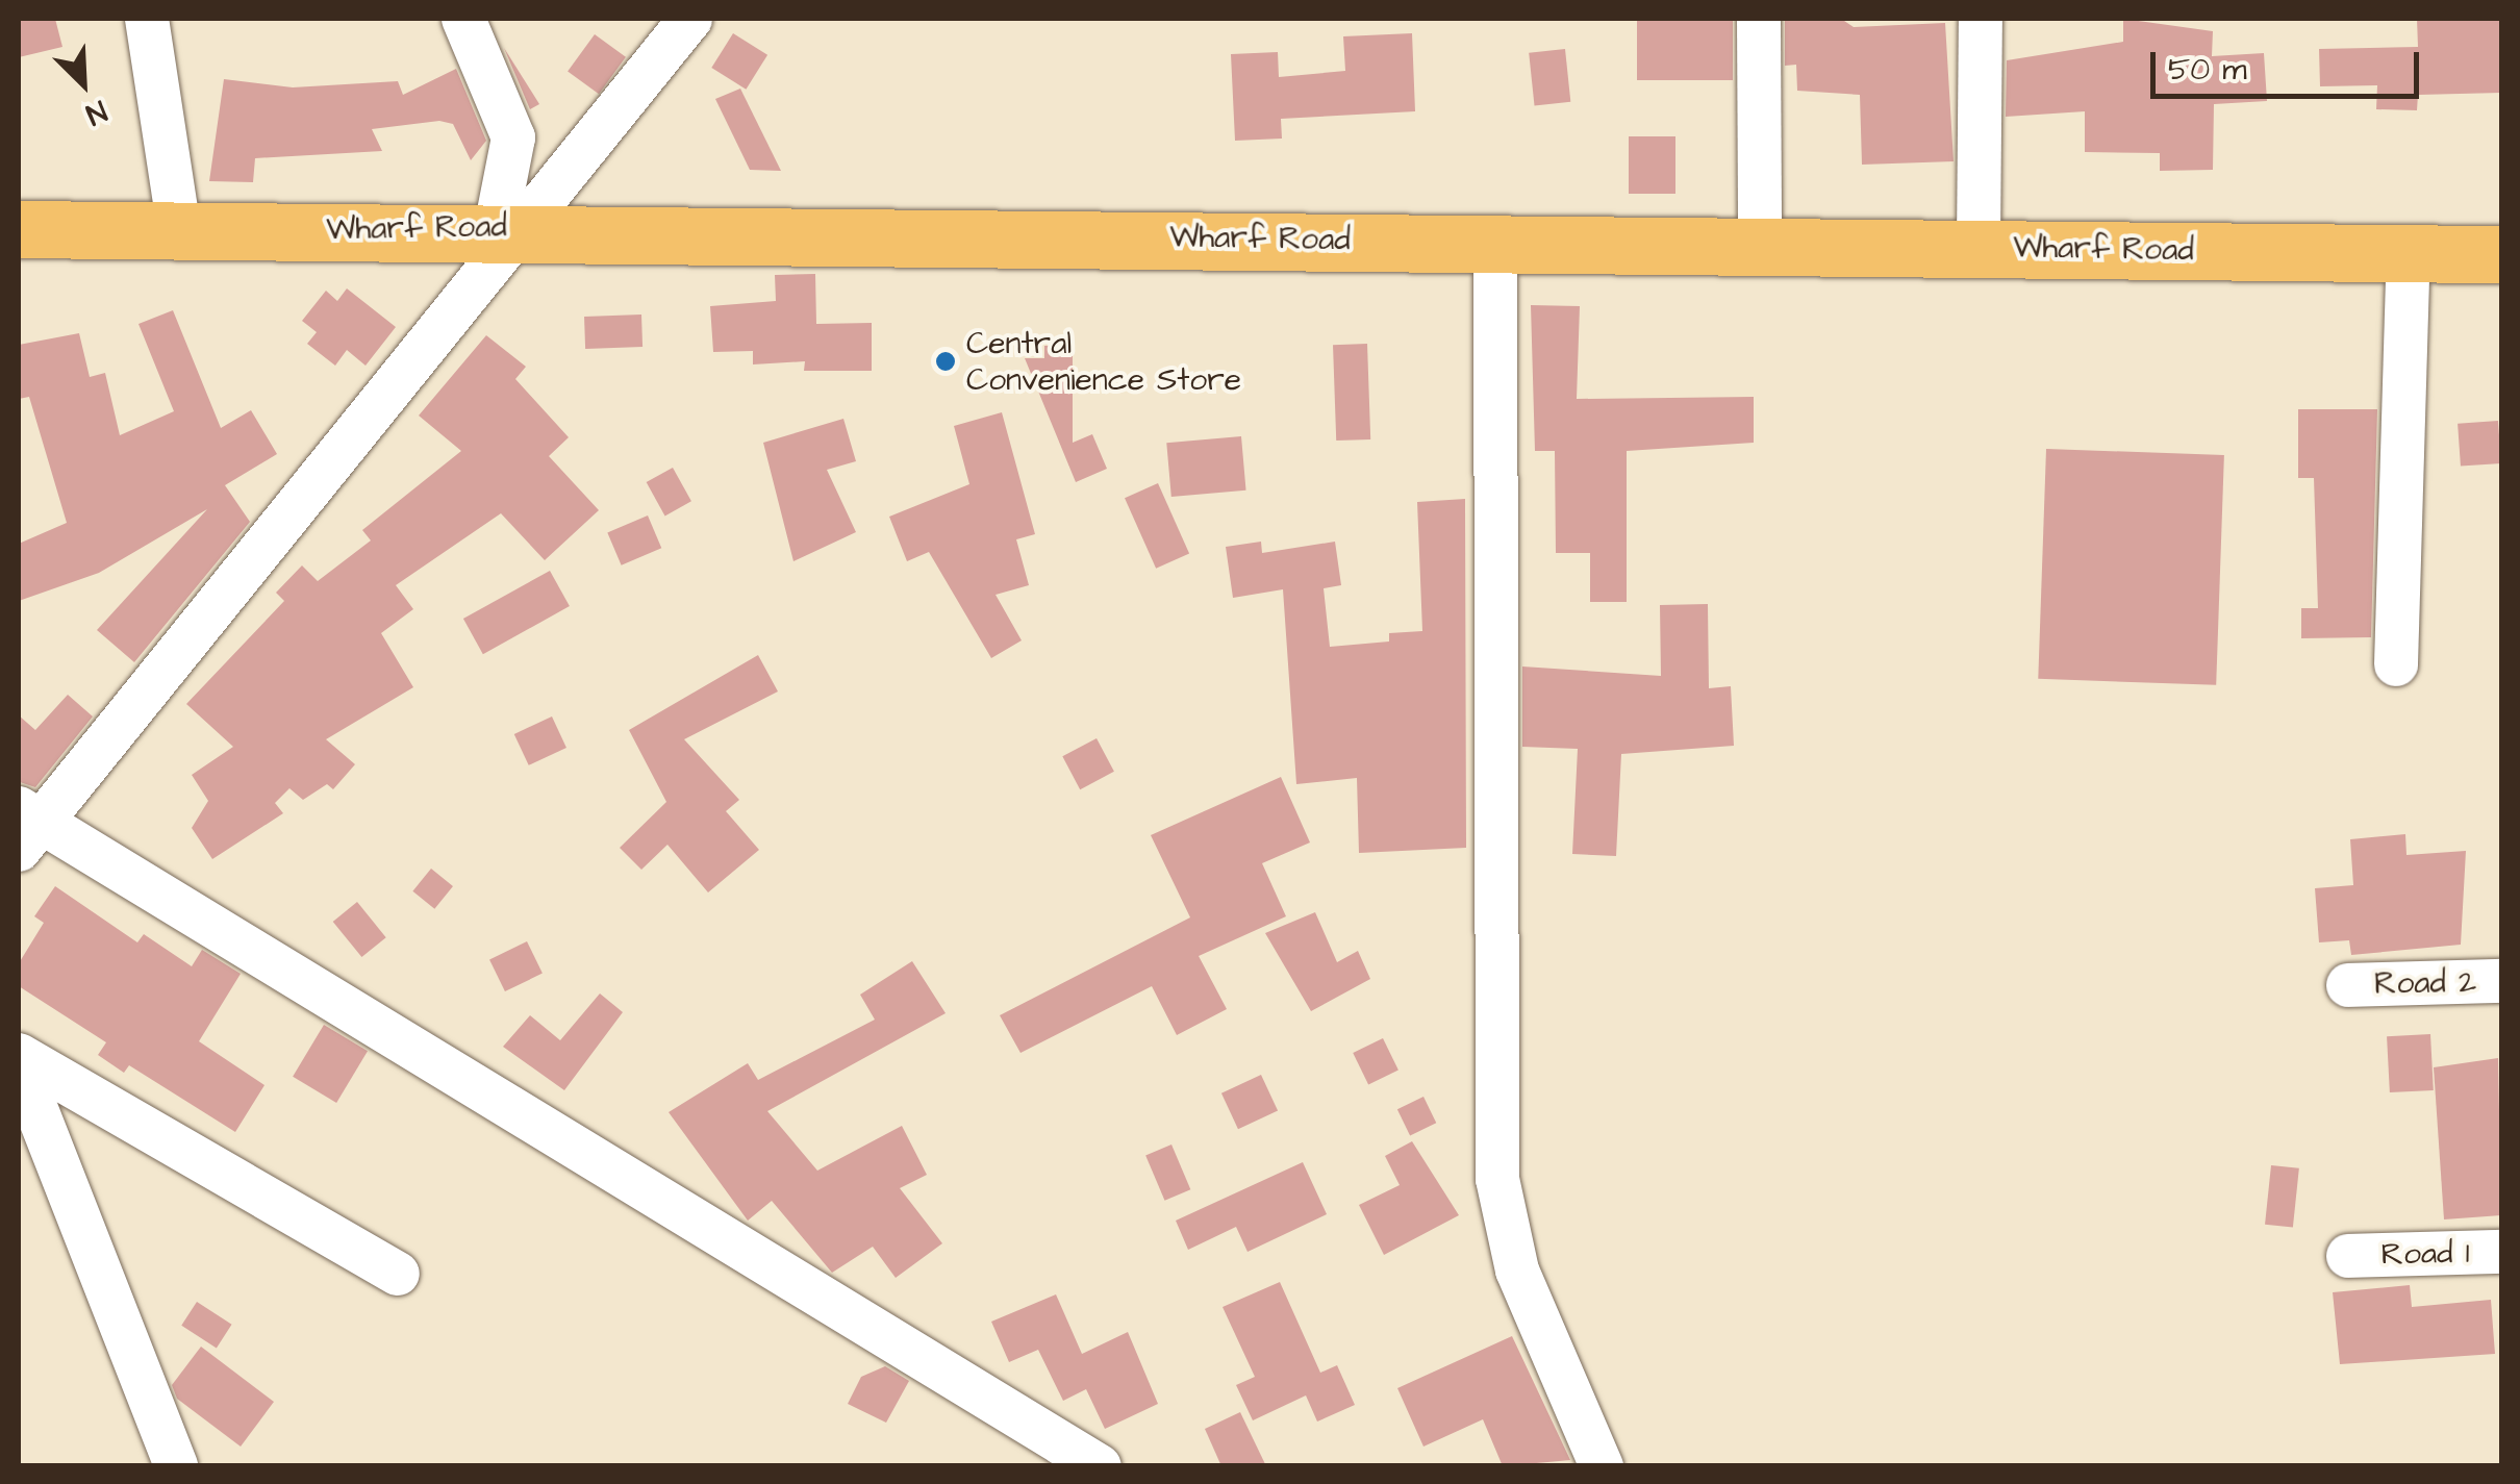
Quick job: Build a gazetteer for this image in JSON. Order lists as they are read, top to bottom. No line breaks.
{"streets":{"main road":["Wharf Road"],"street":["Road 2","Road 1"]},"places":["Central Convenience Store"],"scale_bar":"50 m","north":"bottom right"}
